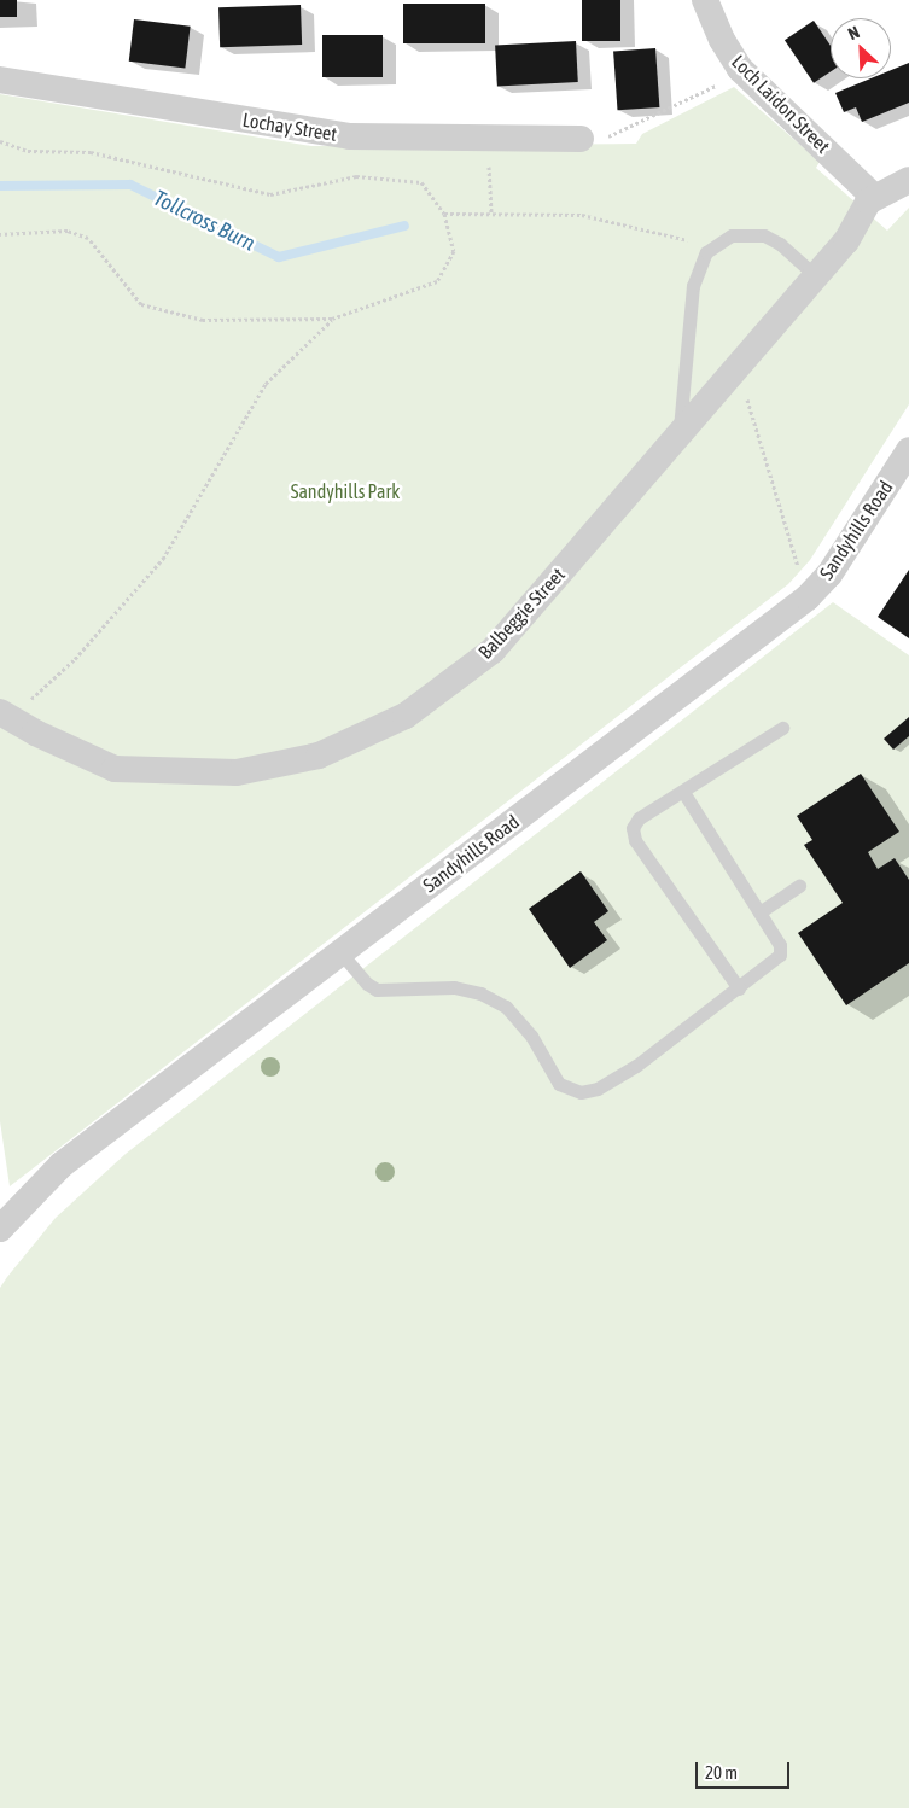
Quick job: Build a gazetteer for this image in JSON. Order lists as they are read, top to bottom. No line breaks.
{"streets":{"street":["Loch Laidon Street","Lochay Street","Sandyhills Road","Balbeggie Street"]},"crossings":[["Loch Laidon Street","Balbeggie Street"]],"water":["Tollcross Burn"],"parks":["Sandyhills Park"],"scale_bar":"20 m","north":"top left"}
